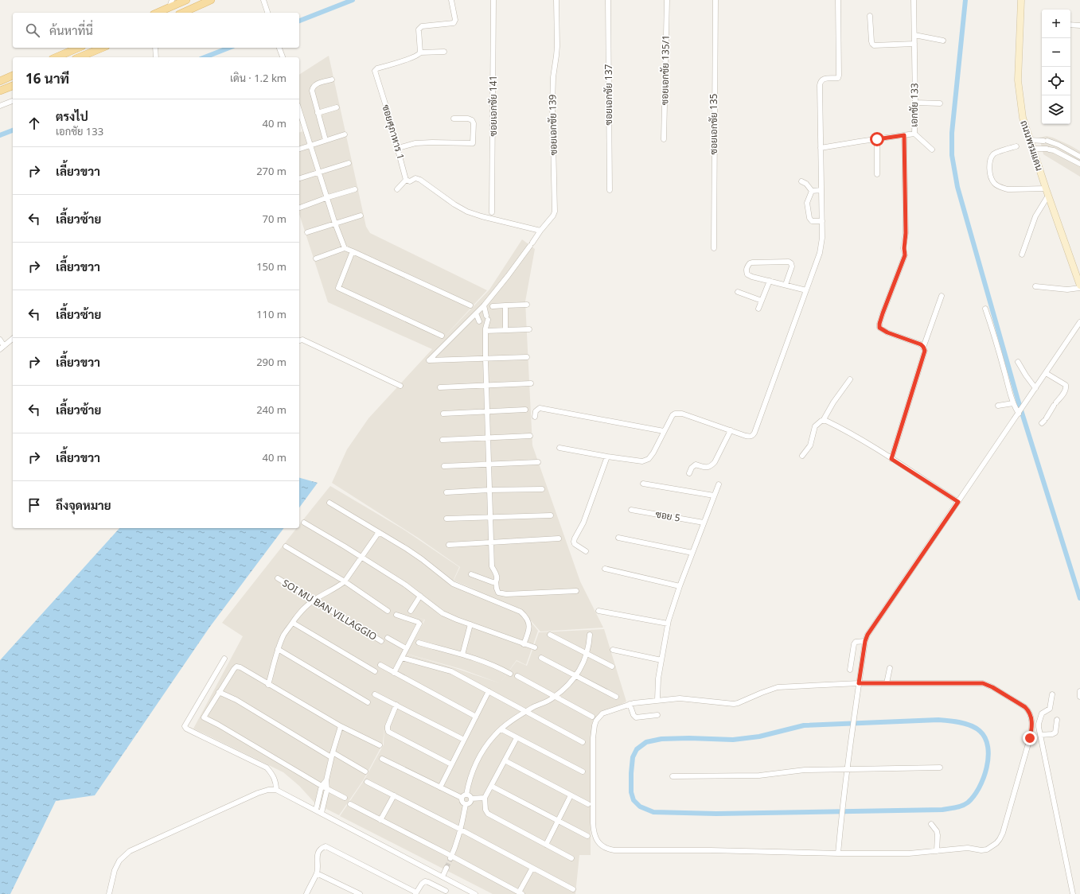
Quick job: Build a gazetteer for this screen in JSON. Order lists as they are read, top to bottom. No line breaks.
{"streets":{"main road":["ถนนพรมแดน"],"street":["ซอยเอกชัย 135/1","ซอยเอกชัย 137","เอกชัย 133","ซอยเอกชัย 141","ซอยเอกชัย 135","ซอยเอกชัย 139","ซอยศุภาหาร 1","ซอย 5","SOI MU BAN VILLAGGIO"]},"page":{"map_buttons":["+","−"],"search":"ค้นหาที่นี่","heading":["16 นาที","เดิน · 1.2 km"],"list":[["ตรงไป","เอกชัย 133","40 m"],["เลี้ยวขวา","270 m"],["เลี้ยวซ้าย","70 m"],["เลี้ยวขวา","150 m"],["เลี้ยวซ้าย","110 m"],["เลี้ยวขวา","290 m"],["เลี้ยวซ้าย","240 m"],["เลี้ยวขวา","40 m"],"ถึงจุดหมาย"]}}
